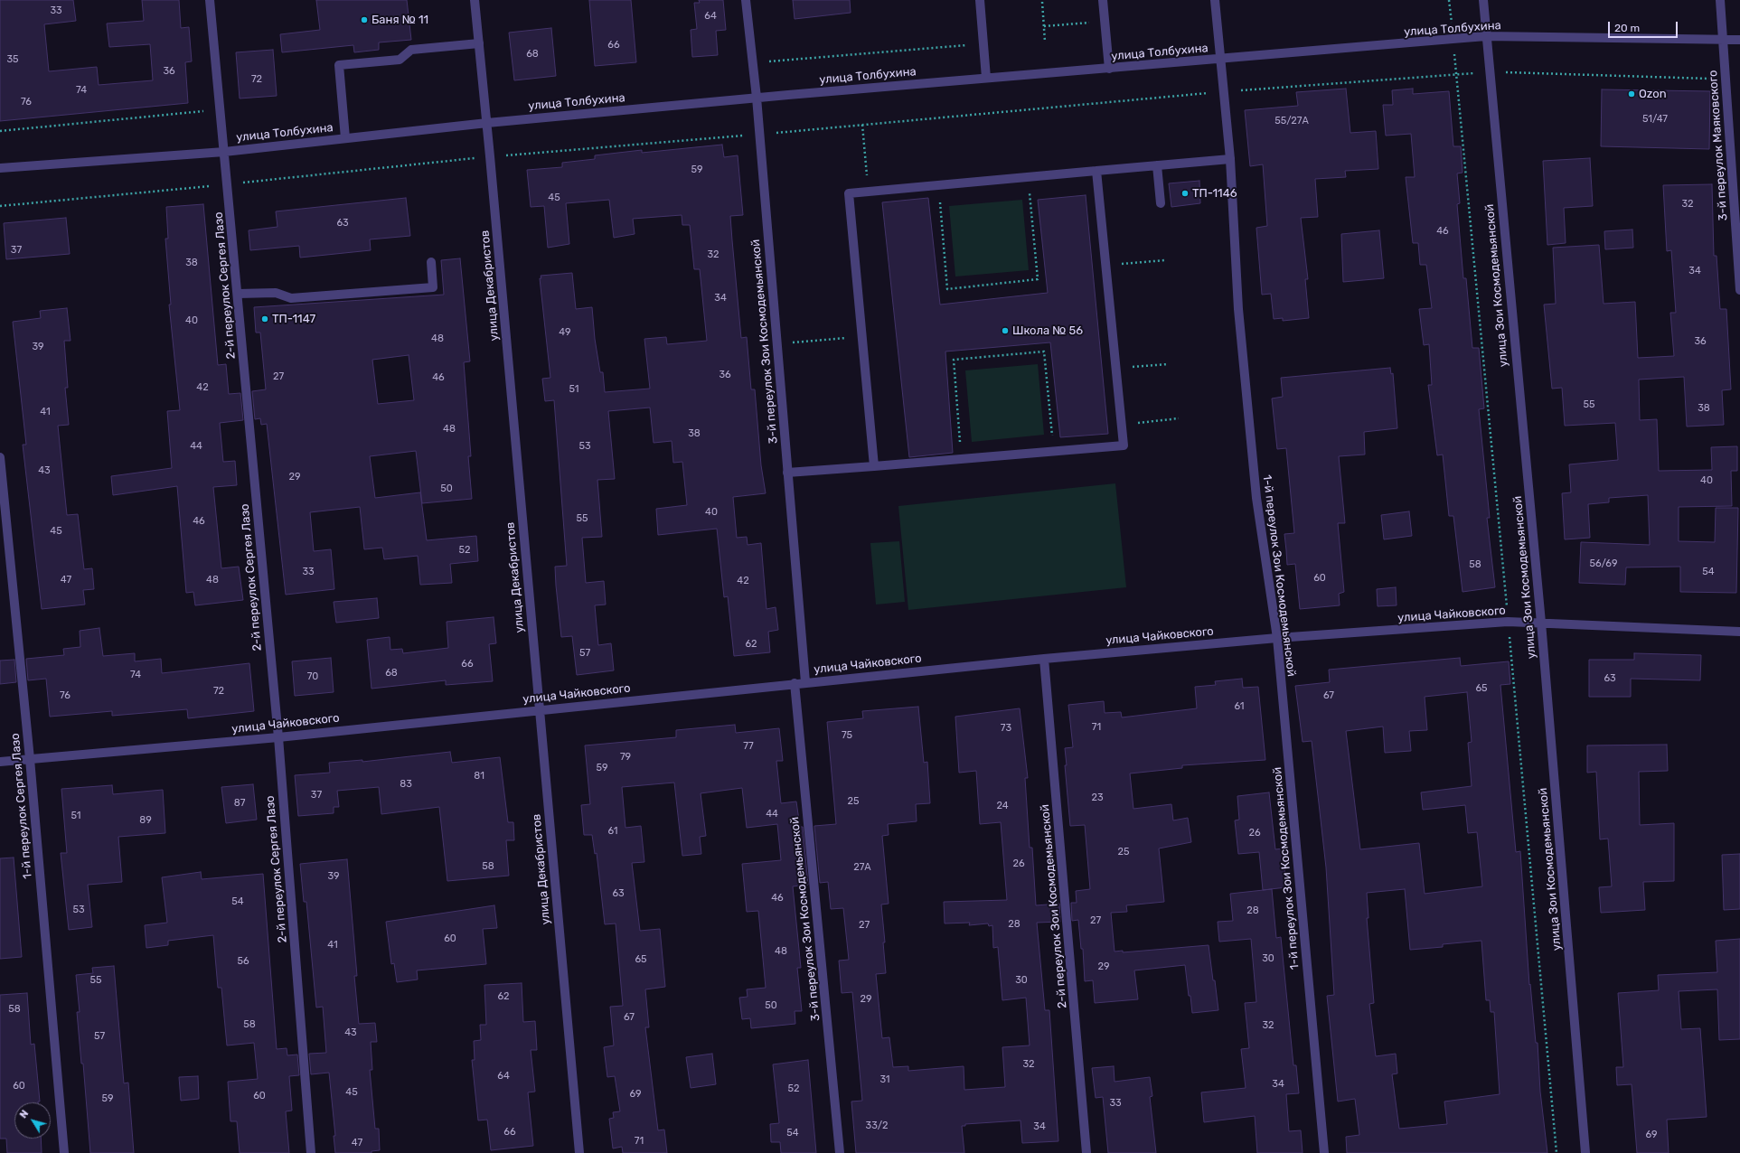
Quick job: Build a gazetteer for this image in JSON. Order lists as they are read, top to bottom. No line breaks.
{"streets":{"street":["улица Толбухина","3-й переулок Маяковского","2-й переулок Сергея Лазо","улица Декабристов","улица Зои Космодемьянской","3-й переулок Зои Космодемьянской","1-й переулок Зои Космодемьянской","улица Чайковского","1-й переулок Сергея Лазо","2-й переулок Зои Космодемьянской"]},"crossings":[["улица Толбухина","3-й переулок Маяковского"],["улица Толбухина","2-й переулок Сергея Лазо"],["улица Толбухина","улица Декабристов"],["улица Толбухина","улица Зои Космодемьянской"],["улица Толбухина","3-й переулок Зои Космодемьянской"],["улица Толбухина","1-й переулок Зои Космодемьянской"],["2-й переулок Сергея Лазо","улица Чайковского"],["улица Декабристов","улица Чайковского"],["улица Зои Космодемьянской","улица Чайковского"],["3-й переулок Зои Космодемьянской","улица Чайковского"],["1-й переулок Зои Космодемьянской","улица Чайковского"],["улица Чайковского","1-й переулок Сергея Лазо"],["улица Чайковского","2-й переулок Зои Космодемьянской"]],"places":["Баня № 11","Ozon","ТП-1146","ТП-1147","Школа № 56"],"house_numbers":["33","64","66","68","35","36","72","74","76","51/47","55/27А","59","45","32","63","46","37","32","38","34","34","40","49","48","36","39","36","27","46","42","51","55","38","41","48","38","44","53","43","29","40","50","40","55","46","45","52","56/69","58","33","54","60","47","48","42","62","57","66","68","74","70","63","65","72","76","67","61","71","73","75","77","79","59","81","83","37","23","25","87","24","44","51","89","61","26","25","26","58","27А","39","63","46","54","53","28","27","28","27","60","41","48","30","65","56","29","55","30","62","29","50","58","67","58","32","43","57","32","64","31","34","60","52","45","69","60","59","33","33/2","34","66","54","69","71","47"],"scale_bar":"20 m","north":"top left"}
